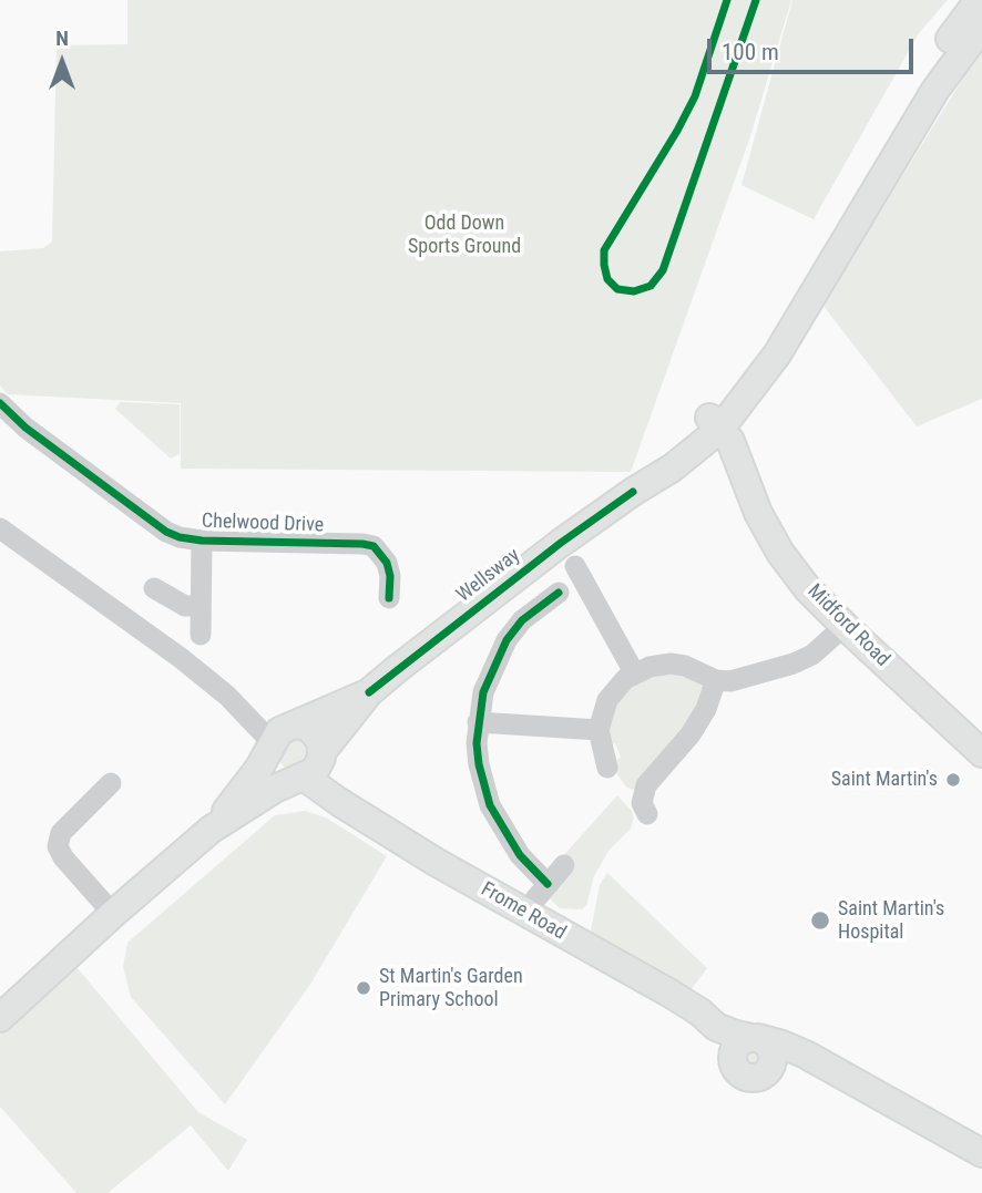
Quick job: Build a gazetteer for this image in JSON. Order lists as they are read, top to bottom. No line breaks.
{"streets":{"main road":["Wellsway","Midford Road","Frome Road"],"street":["Chelwood Drive"]},"crossings":[["Wellsway","Midford Road"],["Wellsway","Frome Road"]],"parks":["Odd Down Sports Ground"],"places":["Saint Martin's","Saint Martin's Hospital","St Martin's Garden Primary School"],"scale_bar":"100 m","north":"top"}
